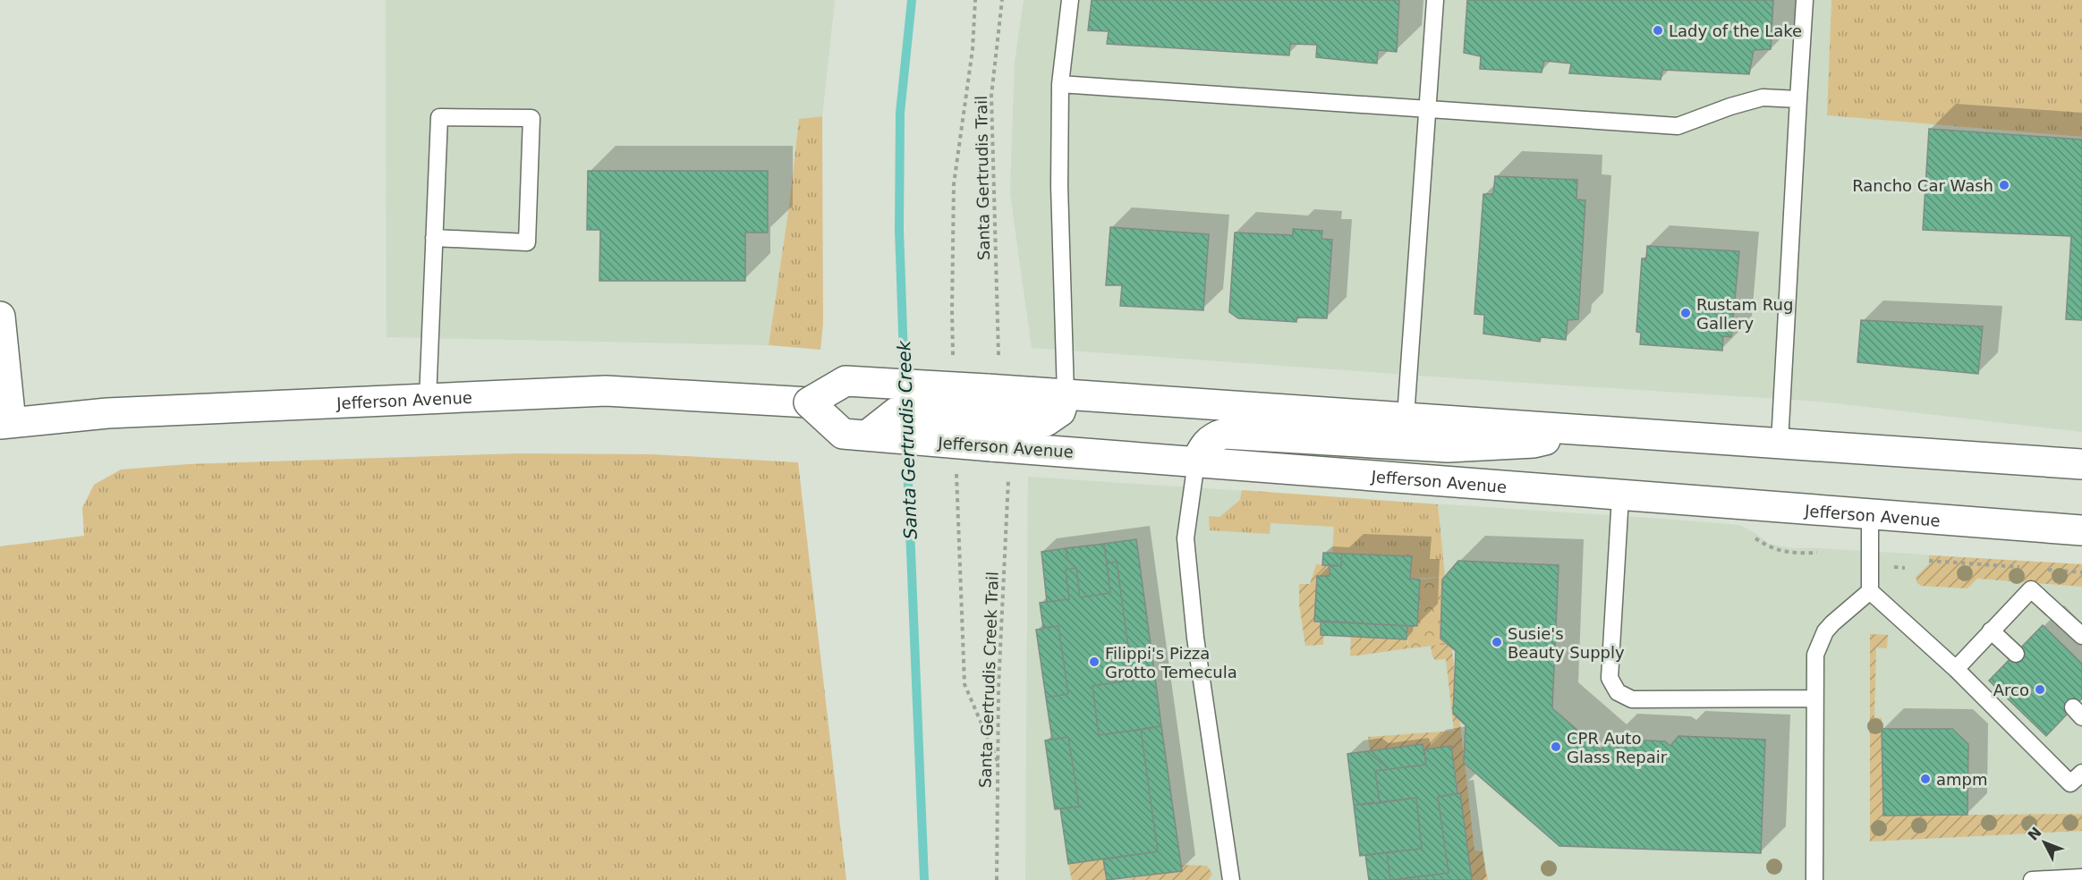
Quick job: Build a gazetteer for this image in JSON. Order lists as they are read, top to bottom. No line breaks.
{"streets":{"main road":["Jefferson Avenue"],"path":["Santa Gertrudis Trail","Santa Gertrudis Creek Trail"]},"water":["Santa Gertrudis Creek"],"places":["Lady of the Lake","Rancho Car Wash","Rustam Rug Gallery","Susie's Beauty Supply","Filippi's Pizza Grotto Temecula","Arco","CPR Auto Glass Repair","ampm"],"north":"top left"}
